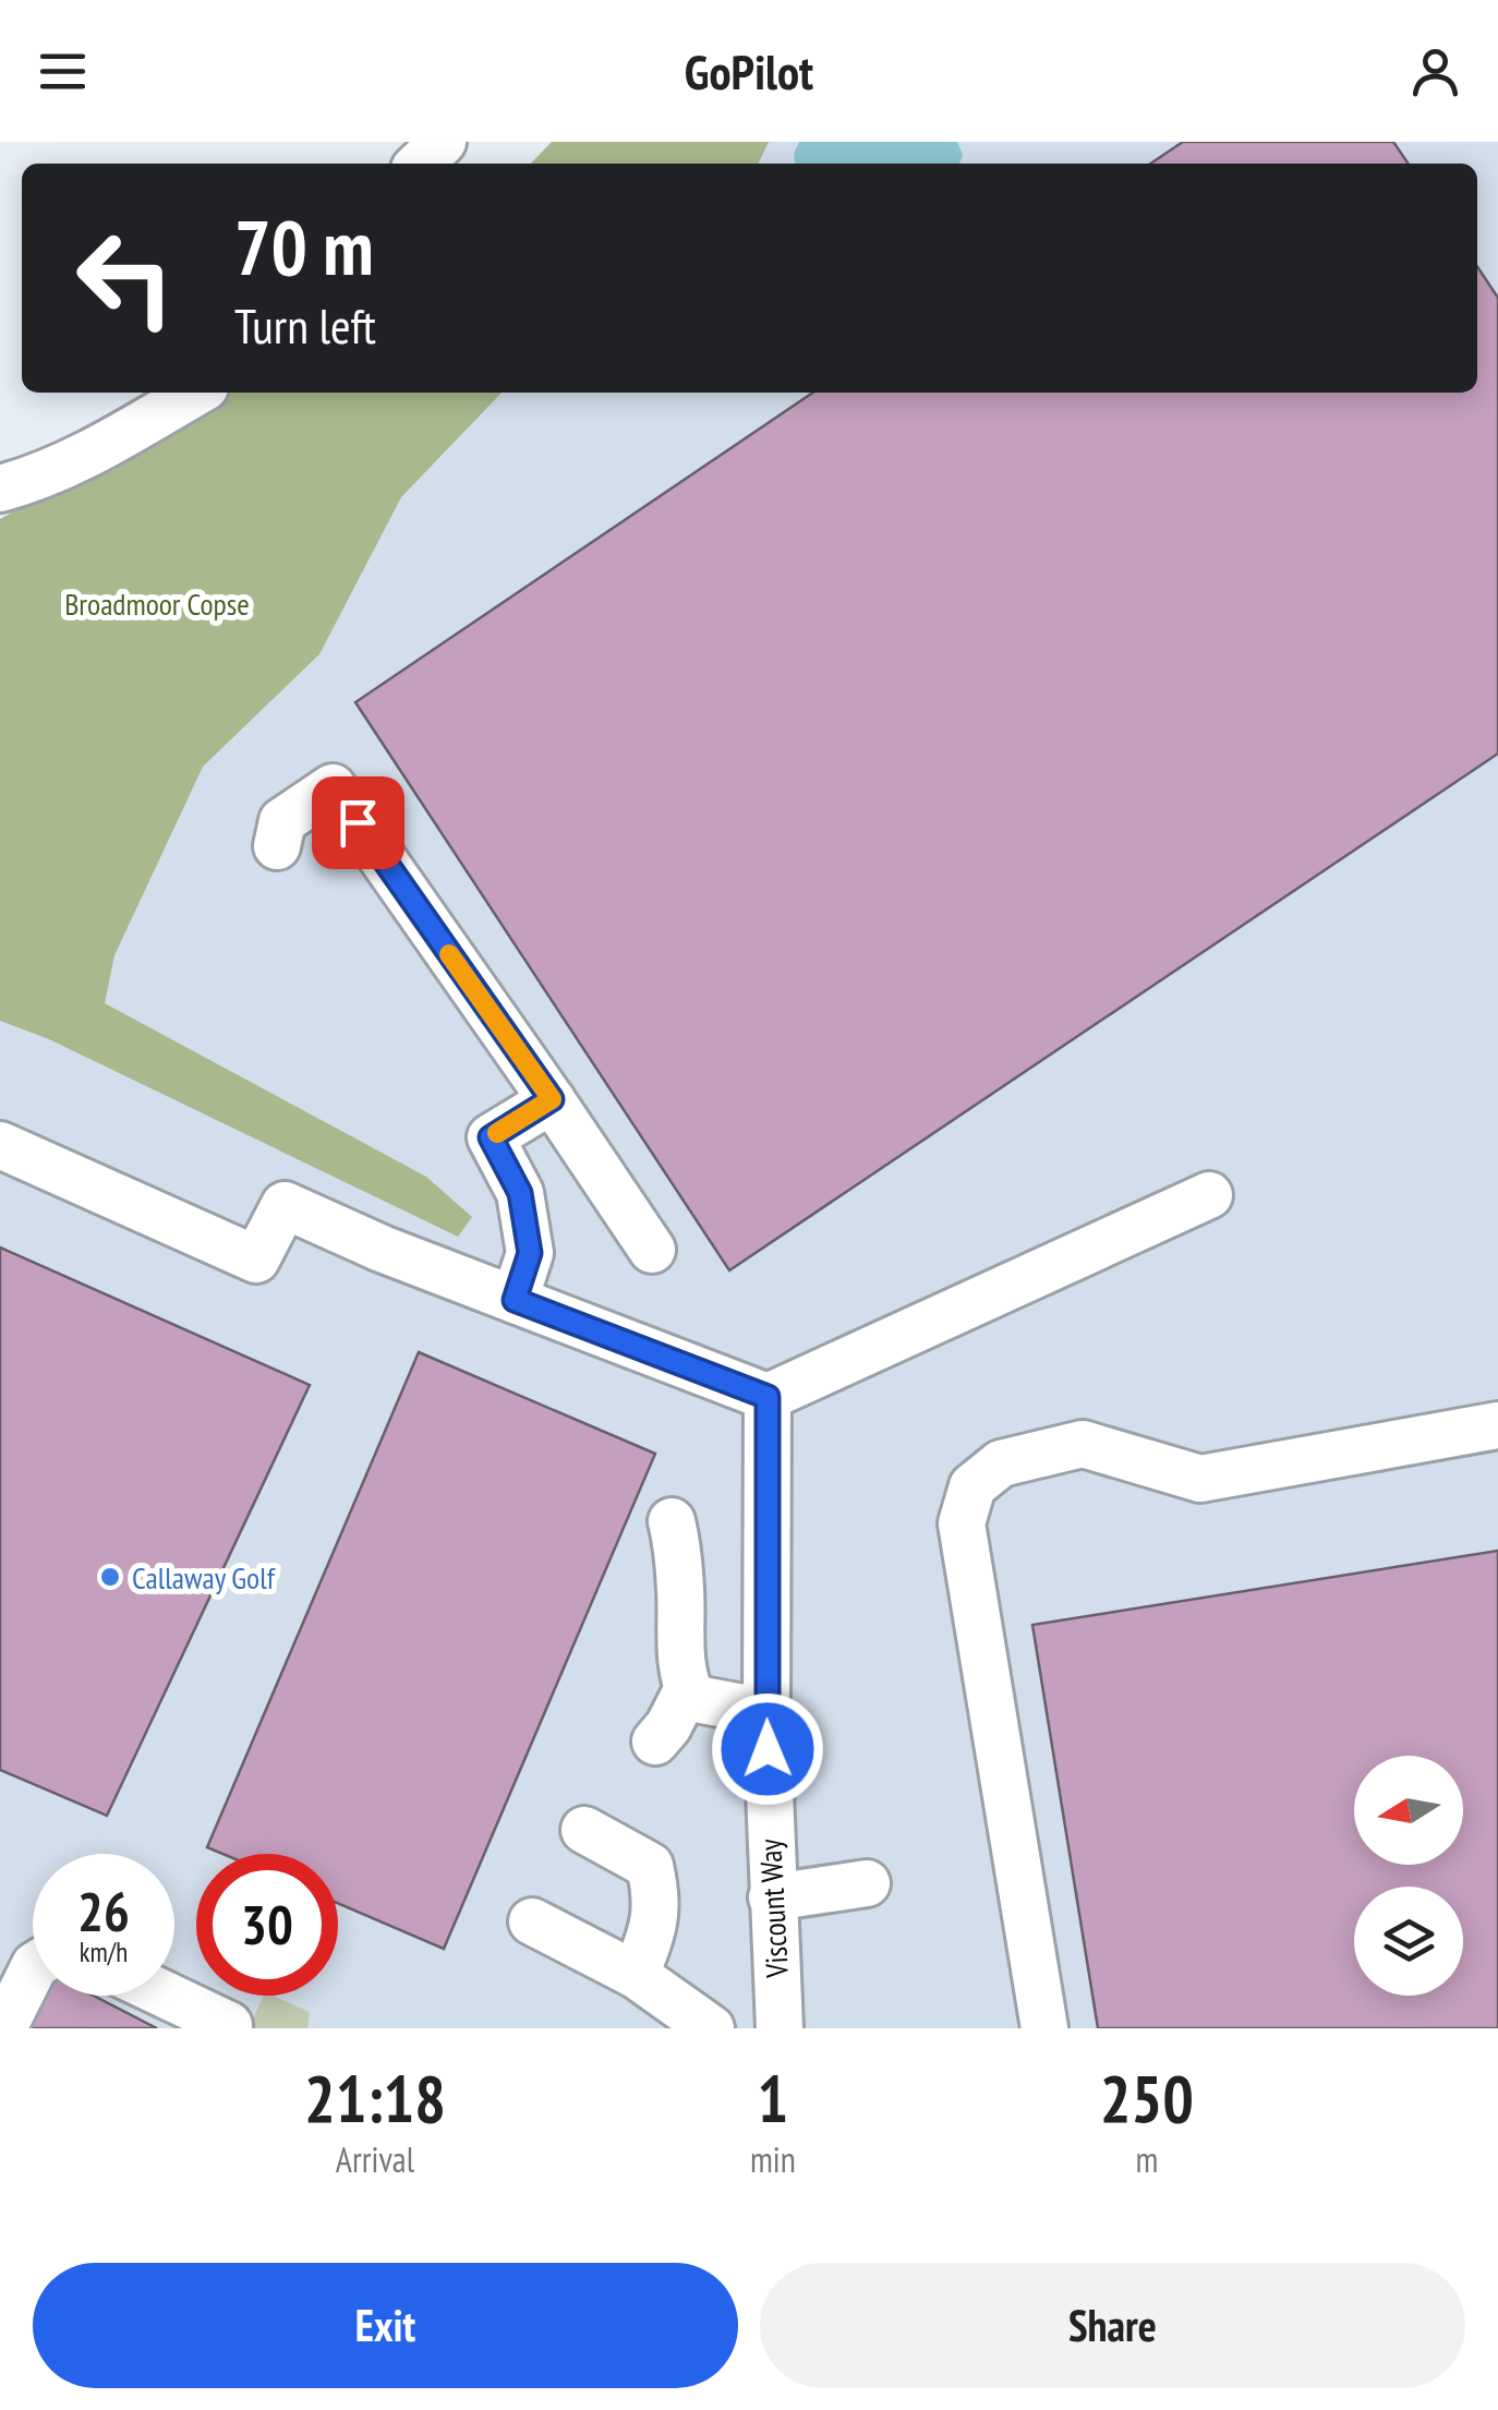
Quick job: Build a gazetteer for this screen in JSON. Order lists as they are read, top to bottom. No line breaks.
{"streets":{"street":["Viscount Way"]},"parks":["Broadmoor Copse"],"places":["Callaway Golf"],"north":"left","page":{"header":"GoPilot","turn":["70 m","Turn left"],"speed":"26 km/h","limit":"30","eta":["21:18","Arrival","1","min","250","m"],"buttons":["Exit","Share"]}}
